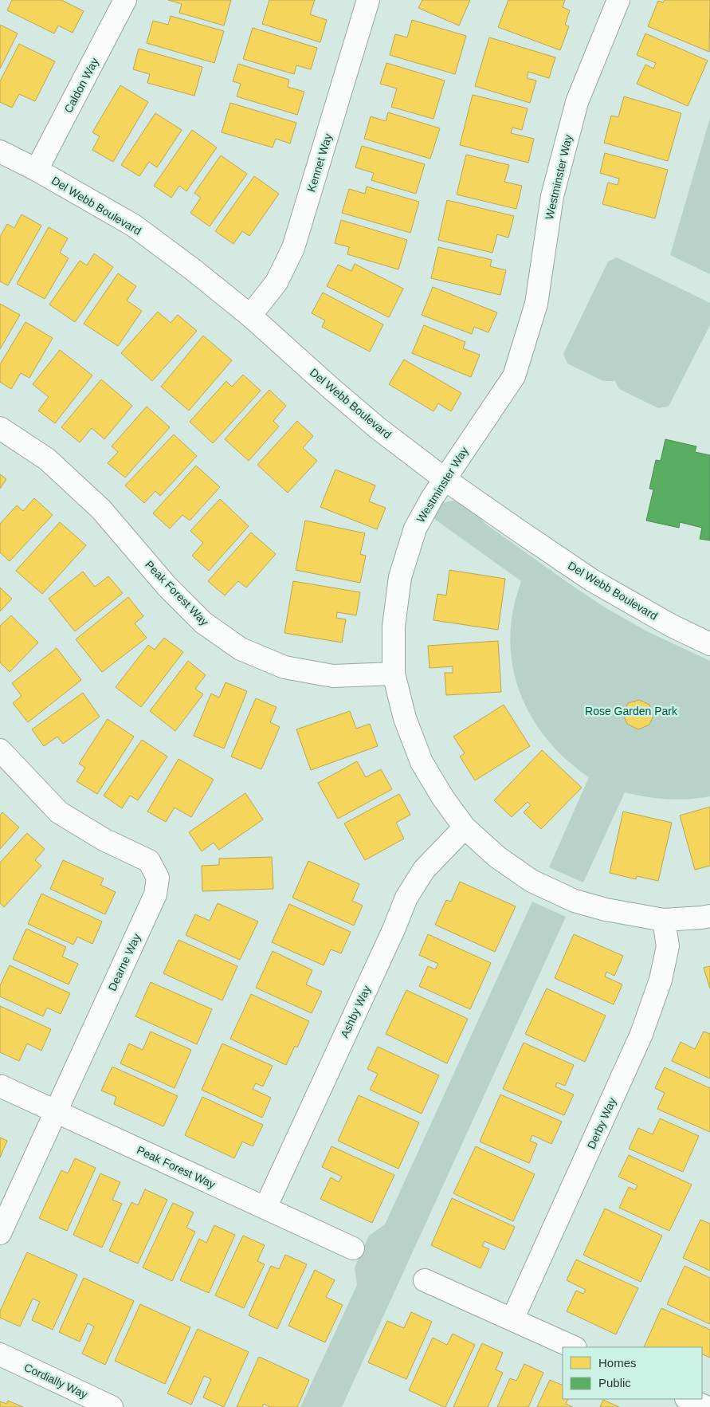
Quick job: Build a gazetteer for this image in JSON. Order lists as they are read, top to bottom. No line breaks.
{"streets":{"street":["Caldon Way","Kennet Way","Westminster Way","Del Webb Boulevard","Peak Forest Way","Dearne Way","Ashby Way","Derby Way","Cordially Way"]},"crossings":[["Caldon Way","Del Webb Boulevard"],["Kennet Way","Del Webb Boulevard"],["Westminster Way","Del Webb Boulevard"],["Westminster Way","Peak Forest Way"],["Westminster Way","Ashby Way"],["Westminster Way","Derby Way"],["Peak Forest Way","Dearne Way"],["Peak Forest Way","Ashby Way"]],"parks":["Rose Garden Park"],"legend":["Homes","Public"]}
